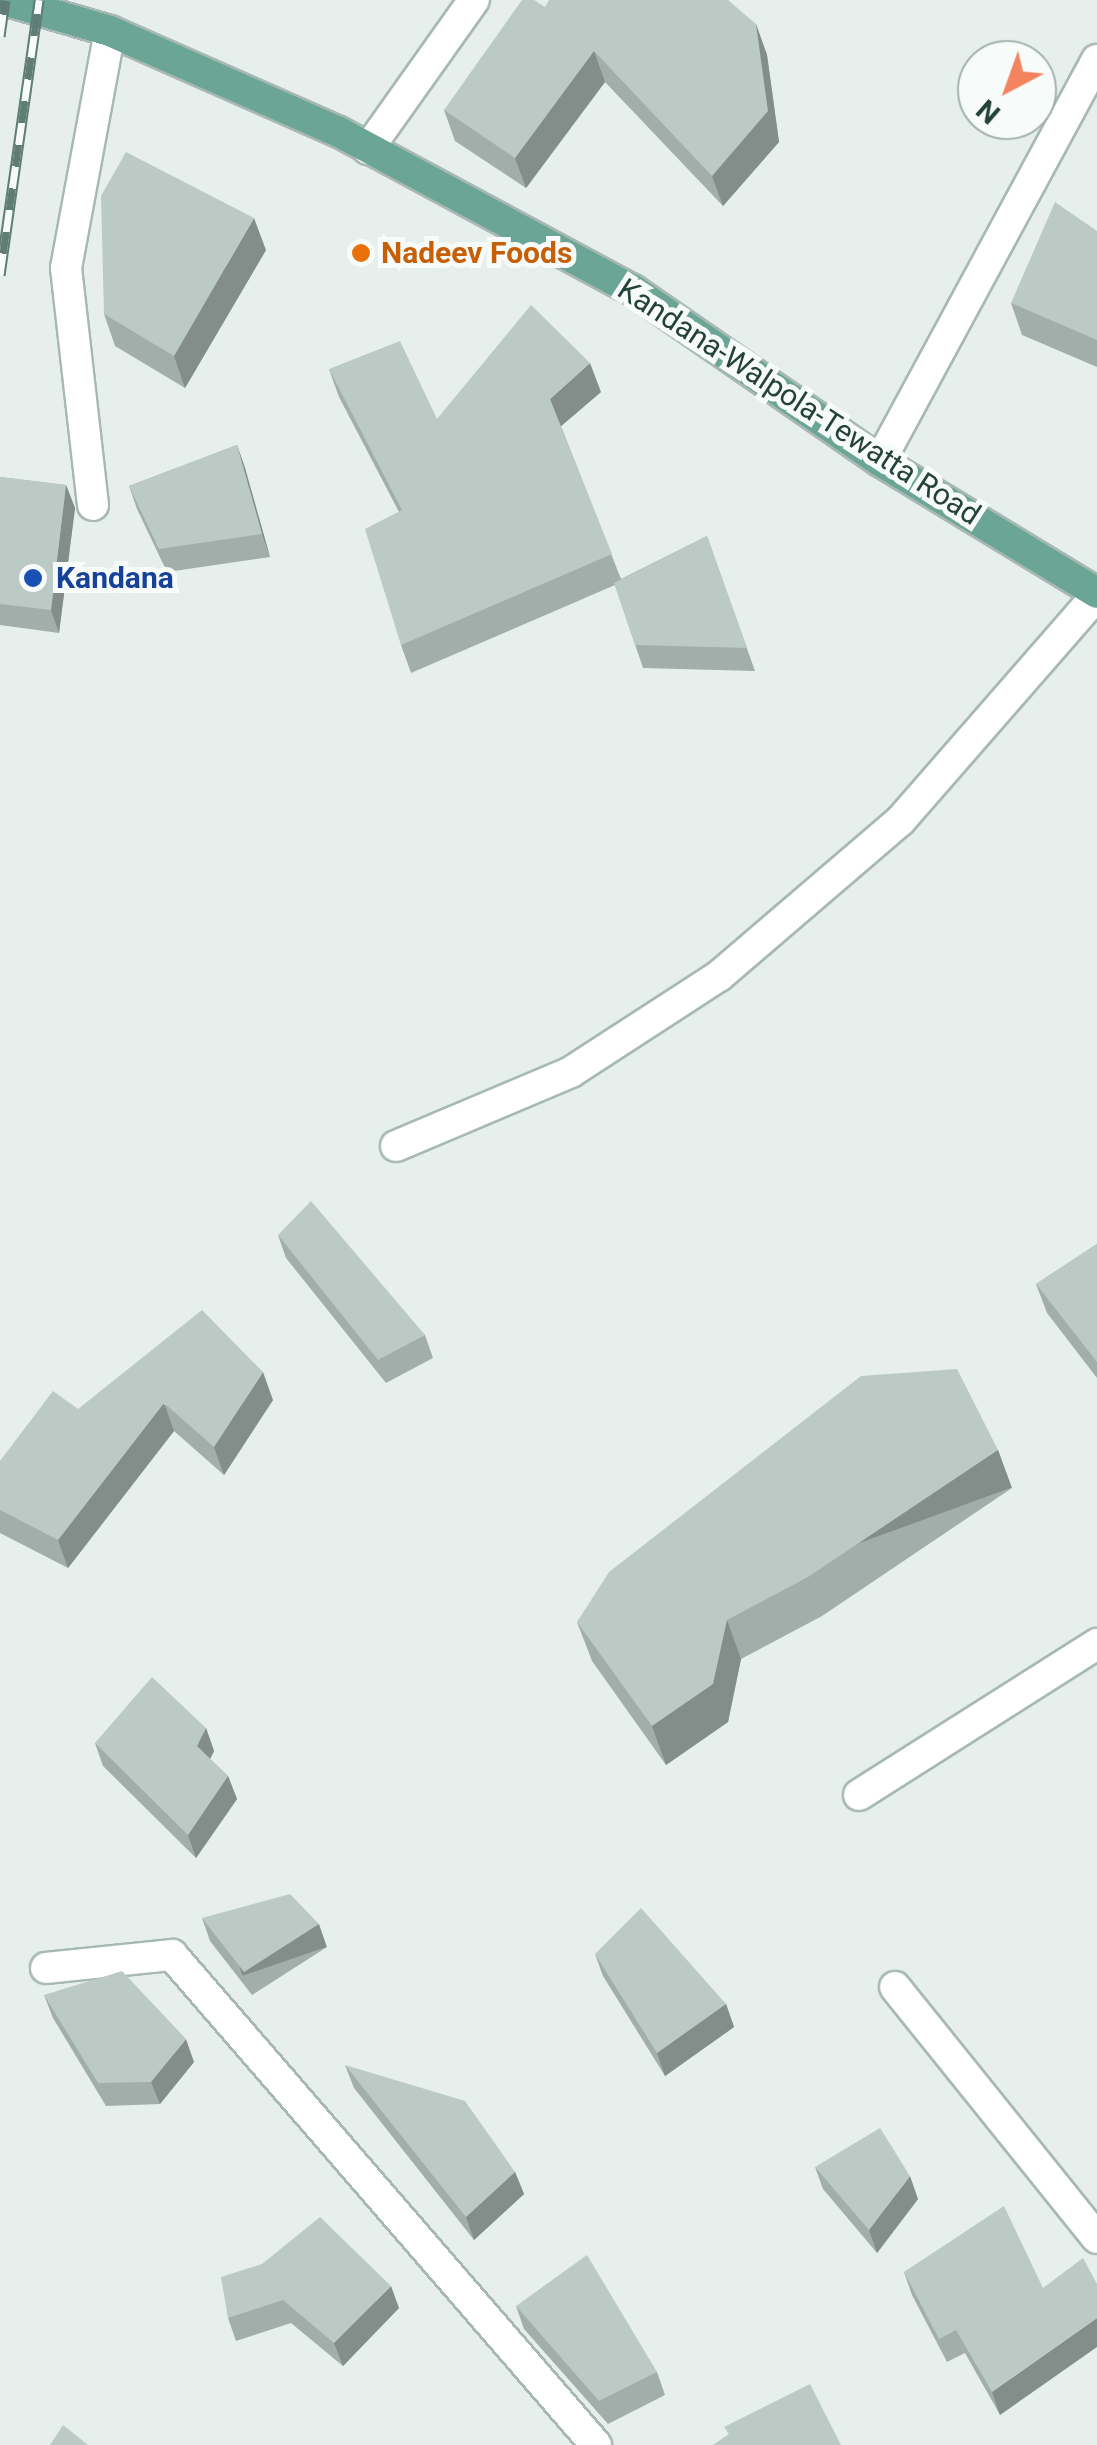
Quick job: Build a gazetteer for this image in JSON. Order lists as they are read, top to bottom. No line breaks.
{"streets":{"main road":["Kandana-Walpola-Tewatta Road"]},"places":["Nadeev Foods","Kandana"],"north":"bottom left"}
